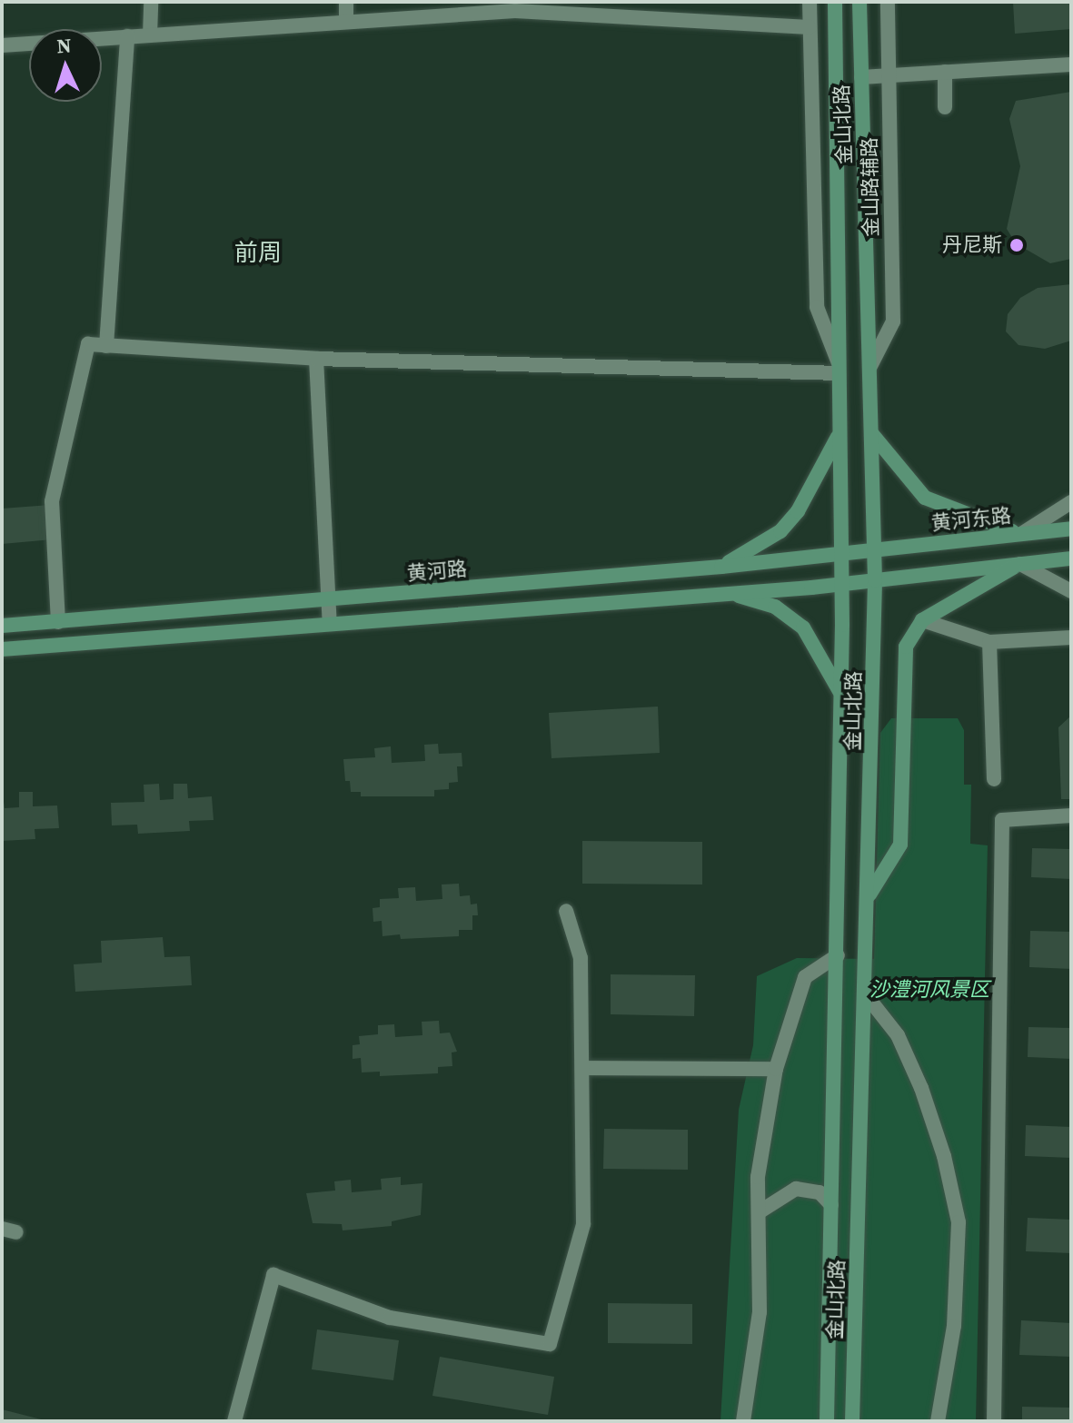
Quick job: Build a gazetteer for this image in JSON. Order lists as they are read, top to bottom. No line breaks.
{"streets":{"main road":["金山北路","黄河东路","黄河路"],"street":["金山路辅路"]},"crossings":[["金山北路","金山路辅路"],["金山北路","黄河东路"],["金山北路","黄河路"],["黄河东路","黄河路"]],"districts":["前周"],"parks":["沙澧河风景区"],"places":["丹尼斯"],"north":"top"}
